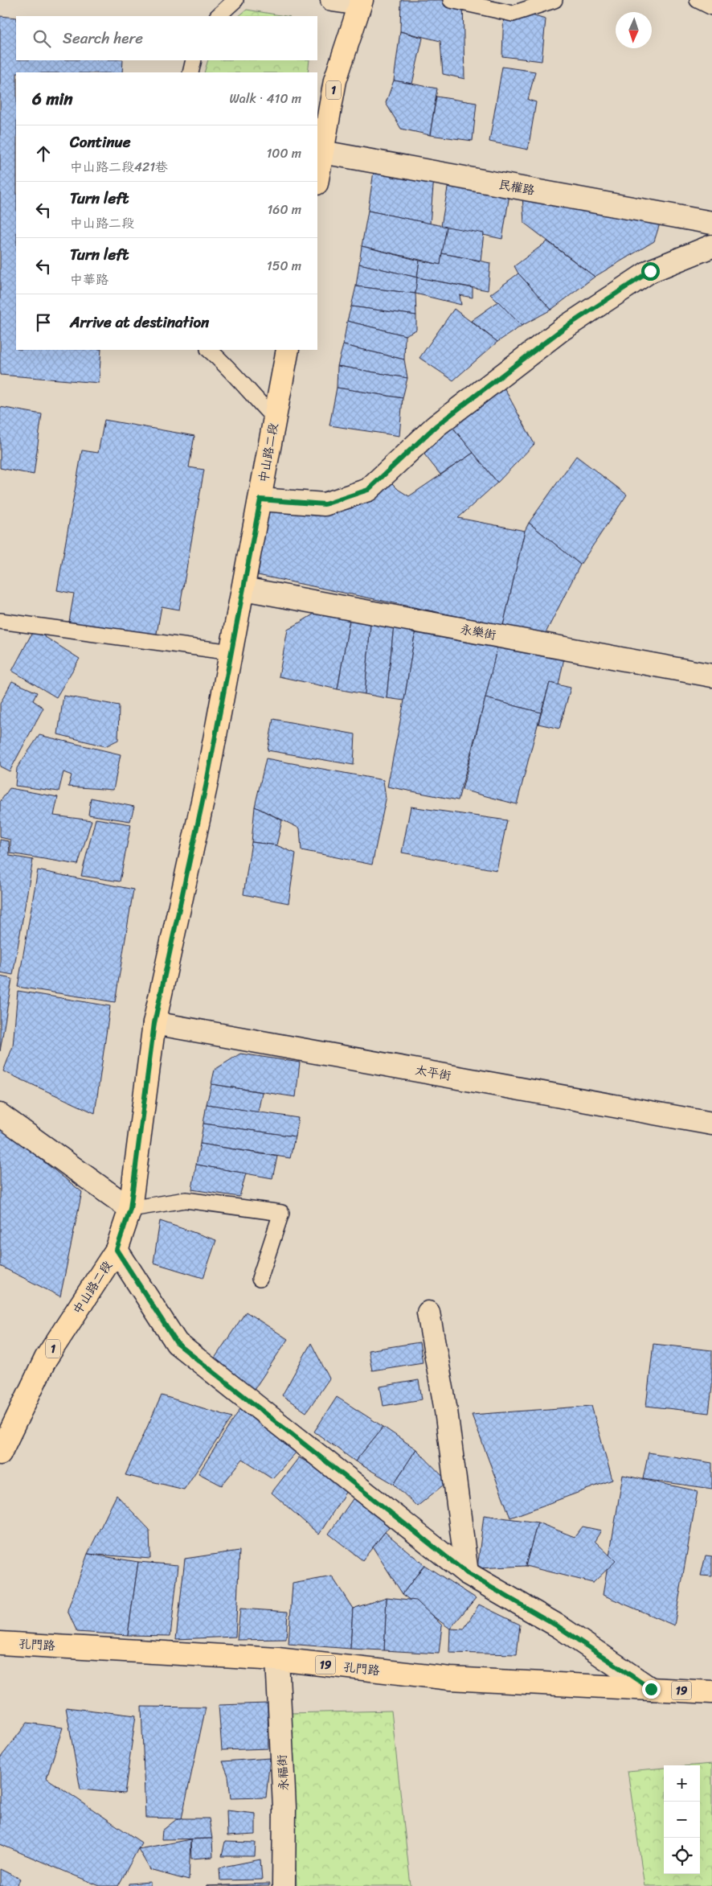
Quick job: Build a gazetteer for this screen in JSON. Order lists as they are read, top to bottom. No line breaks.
{"streets":{"main road":["1","中山路二段","孔門路","19"],"street":["民權路","永樂街","太平街","永福街"]},"crossings":[["1","民權路"],["中山路二段","永樂街"],["中山路二段","太平街"],["孔門路","19"],["孔門路","永福街"]],"north":"bottom","page":{"search":"Search here","heading":["6 min","Walk · 410 m"],"list":[["Continue","中山路二段421巷","100 m"],["Turn left","中山路二段","160 m"],["Turn left","中華路","150 m"],"Arrive at destination"],"map_buttons":["+","−"]}}
